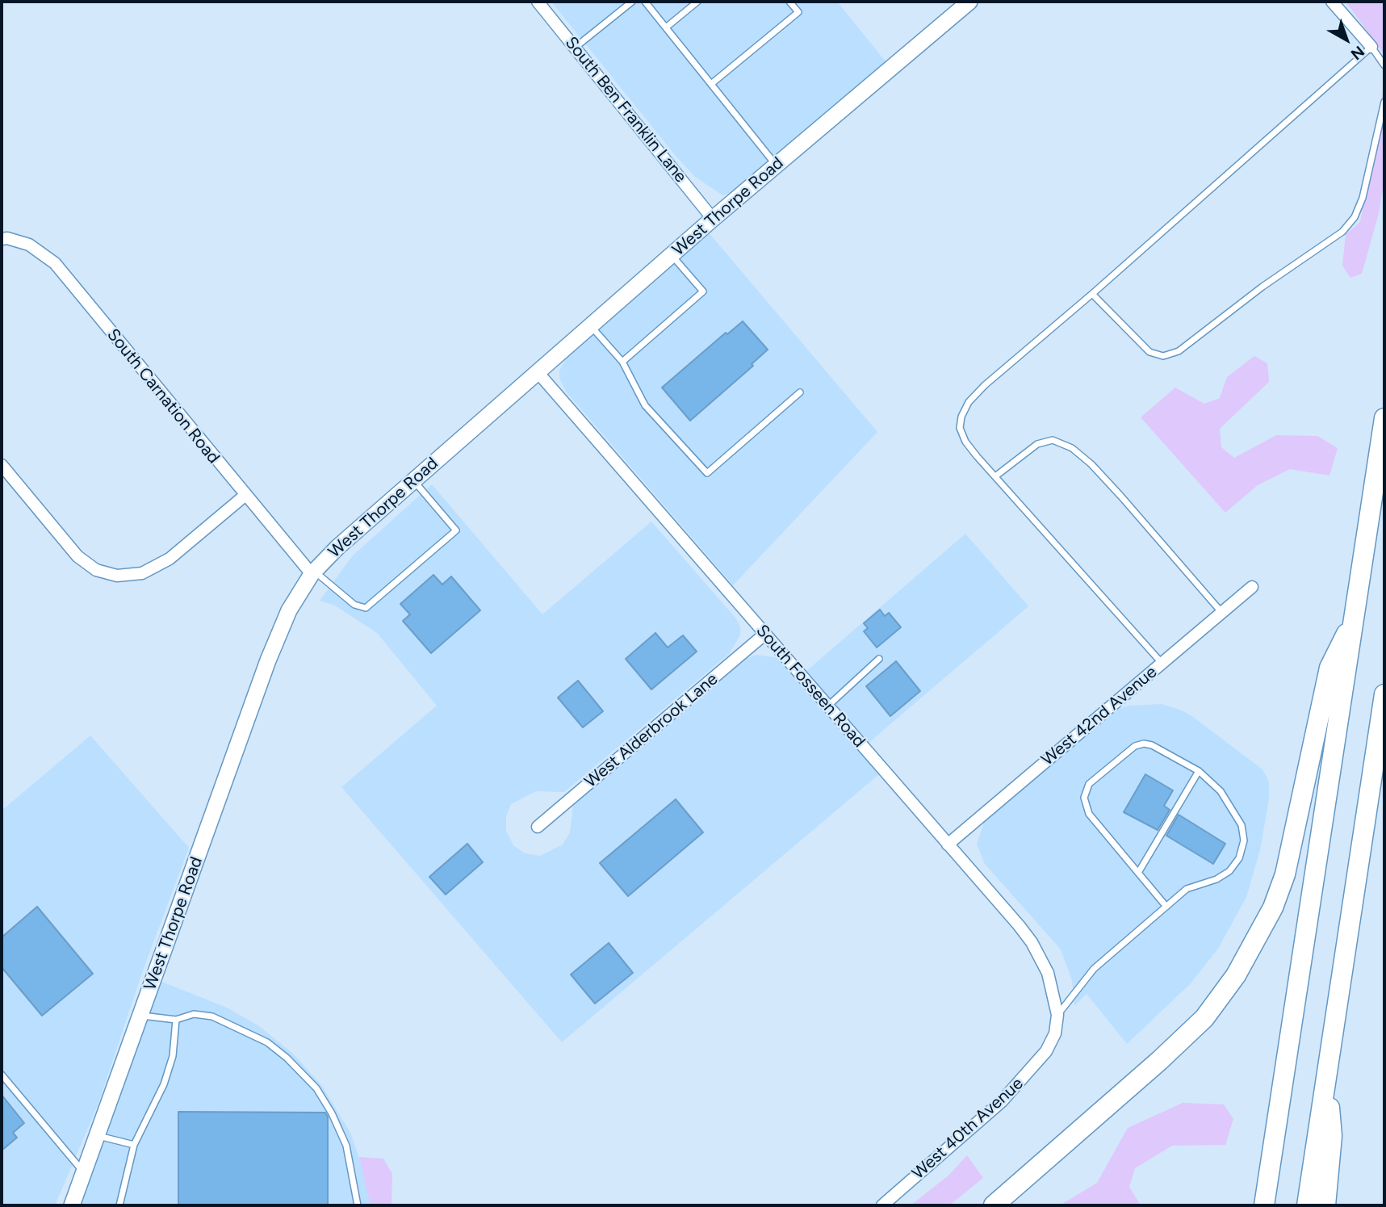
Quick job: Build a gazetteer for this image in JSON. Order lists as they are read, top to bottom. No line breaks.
{"streets":{"street":["South Ben Franklin Lane","West Thorpe Road","South Carnation Road","South Fosseen Road","West 42nd Avenue","West Alderbrook Lane","West 40th Avenue"]},"crossings":[["South Ben Franklin Lane","West Thorpe Road"],["West Thorpe Road","South Carnation Road"],["West Thorpe Road","South Fosseen Road"],["South Fosseen Road","West 42nd Avenue"],["South Fosseen Road","West Alderbrook Lane"],["South Fosseen Road","West 40th Avenue"]],"north":"bottom right"}
